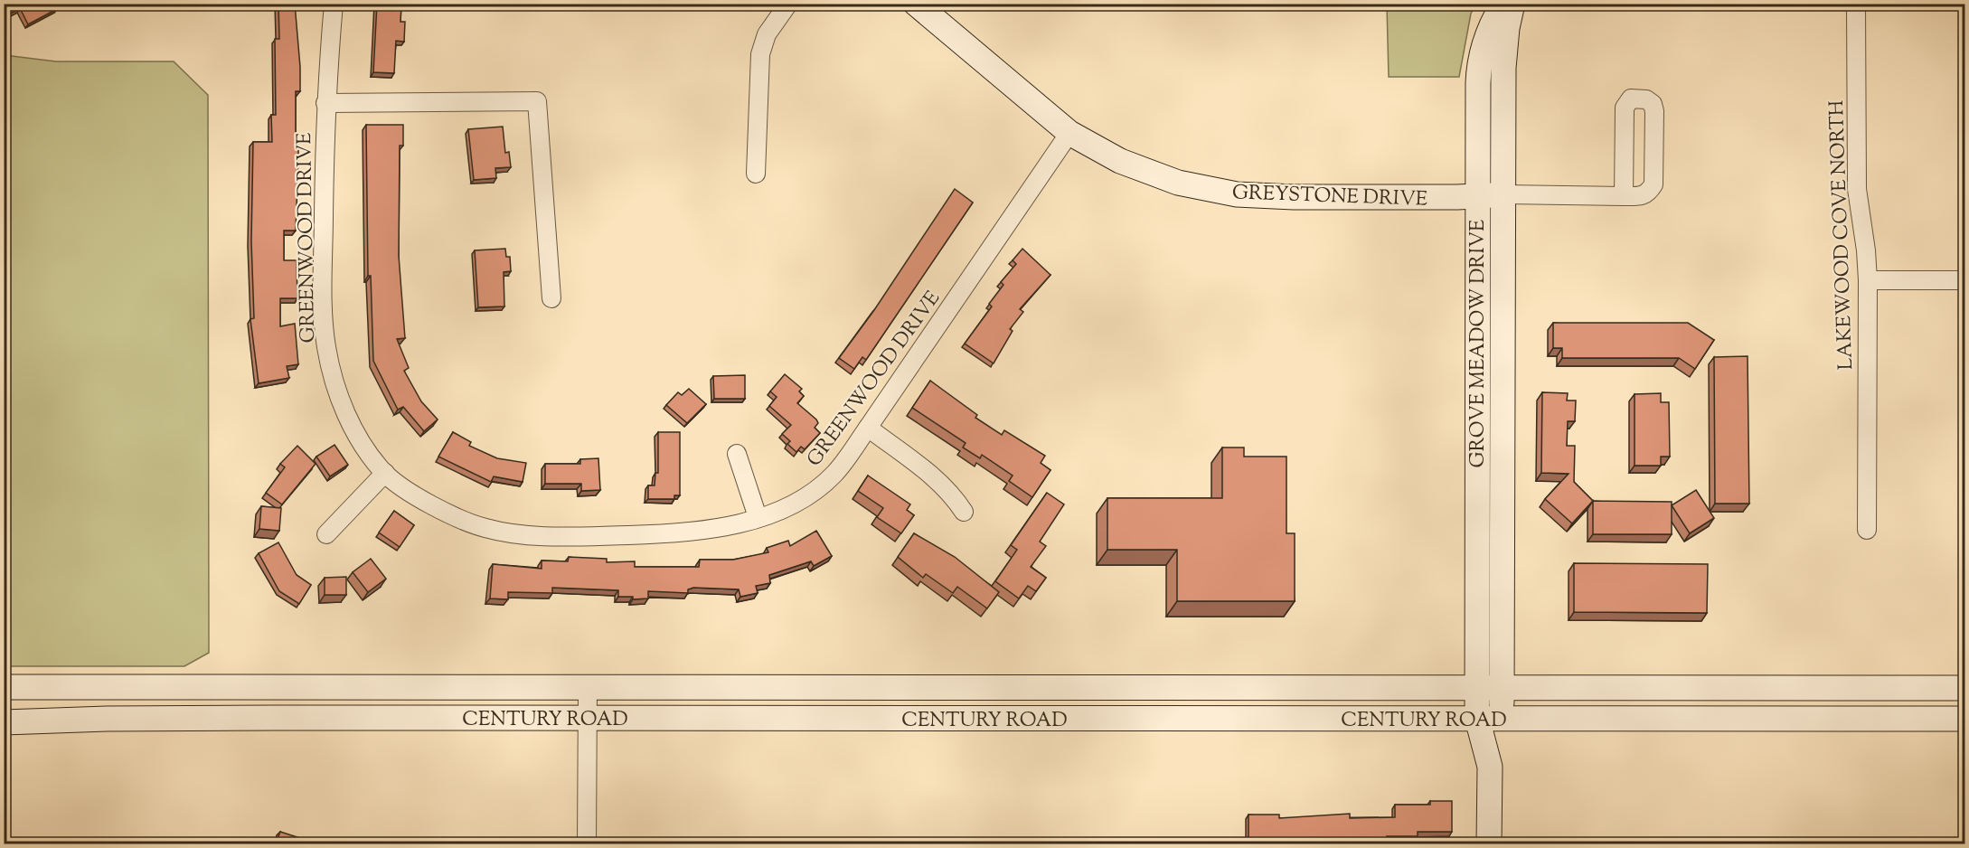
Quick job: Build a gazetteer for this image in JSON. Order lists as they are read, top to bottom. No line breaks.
{"streets":{"main road":["GREYSTONE DRIVE","GROVE MEADOW DRIVE","CENTURY ROAD"],"street":["LAKEWOOD COVE NORTH","GREENWOOD DRIVE"]},"crossings":[["GREYSTONE DRIVE","GREENWOOD DRIVE"],["GREYSTONE DRIVE","GROVE MEADOW DRIVE"],["GROVE MEADOW DRIVE","CENTURY ROAD"]]}
